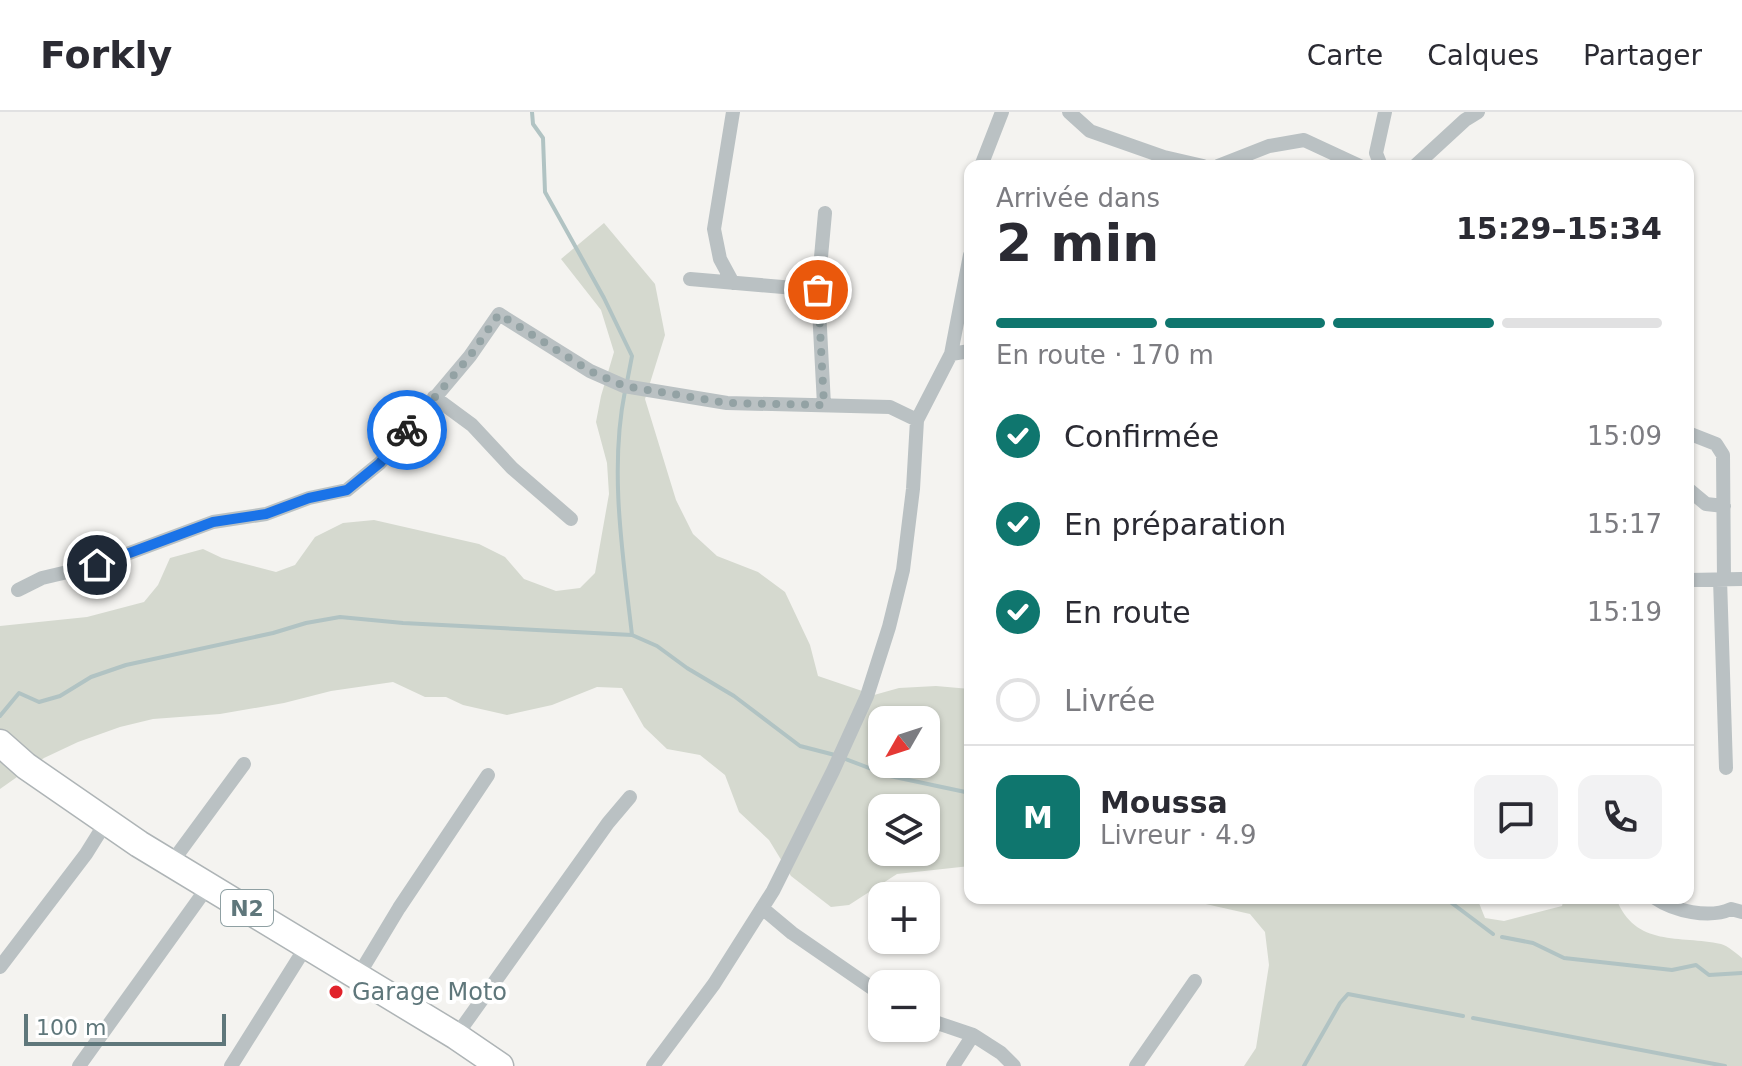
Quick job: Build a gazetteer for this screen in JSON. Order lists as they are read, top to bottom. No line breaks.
{"streets":{"highway":["N2"]},"places":["Garage Moto"],"scale_bar":"100 m","north":"bottom left","page":{"header":"Forkly","nav":["Carte","Calques","Partager"],"heading":["2 min","Arrivée dans","15:29–15:34"],"panel":["Moussa","Livreur · 4.9"],"bar":"En route · 170 m","list":[["Confirmée","15:09"],["En préparation","15:17"],["En route","15:19"],"Livrée"],"map_buttons":["+","−"],"round":"M","scale":"100 m"}}
